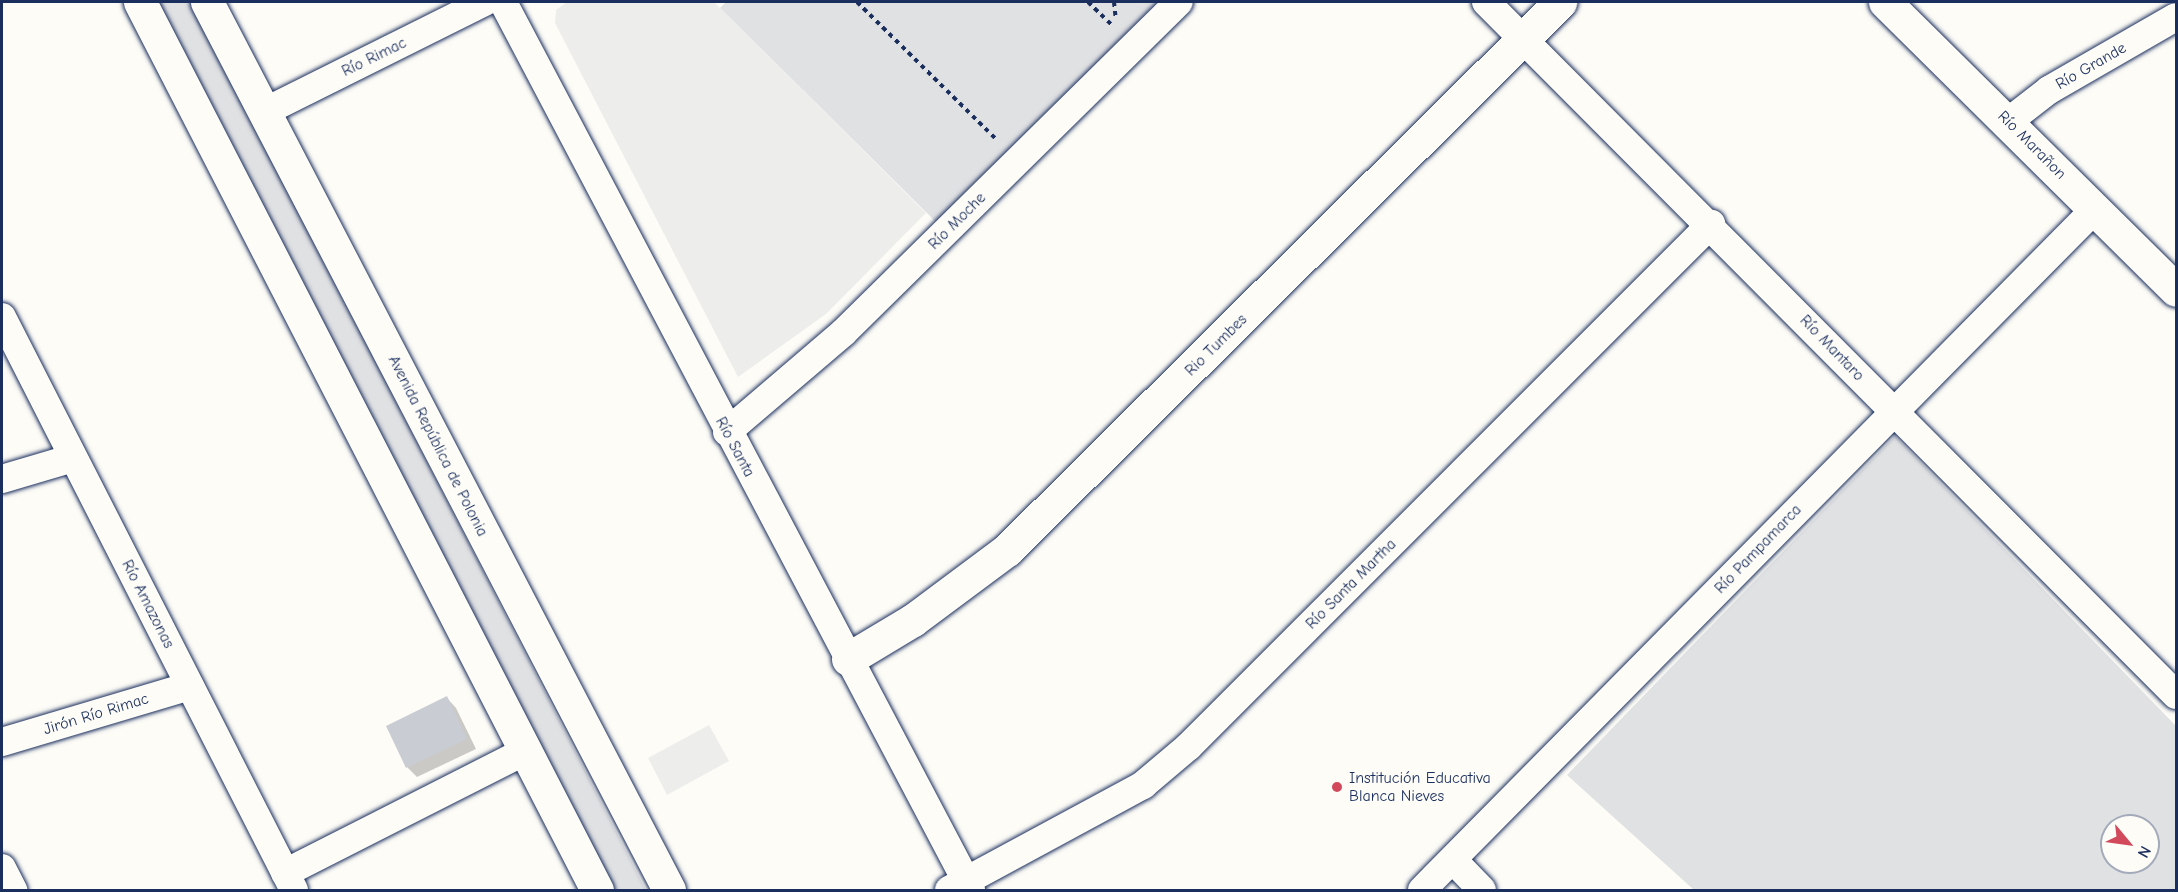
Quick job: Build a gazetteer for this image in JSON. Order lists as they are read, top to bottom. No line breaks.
{"streets":{"main road":["Río Marañon","Rio Tumbes","Avenida República de Polonia"],"street":["Río Rimac","Río Grande","Río Moche","Río Mantaro","Río Santa","Río Pampamarca","Río Santa Martha","Río Amazonas","Jirón Río Rimac"]},"crossings":[["Río Rimac","Avenida República de Polonia"],["Río Grande","Río Marañon"],["Río Marañon","Río Pampamarca"],["Río Moche","Río Santa"],["Rio Tumbes","Río Mantaro"],["Rio Tumbes","Río Santa"],["Río Mantaro","Río Pampamarca"],["Río Mantaro","Río Santa Martha"],["Río Santa","Río Santa Martha"],["Río Amazonas","Jirón Río Rimac"]],"places":["Institución Educativa Blanca Nieves"],"north":"bottom right"}
